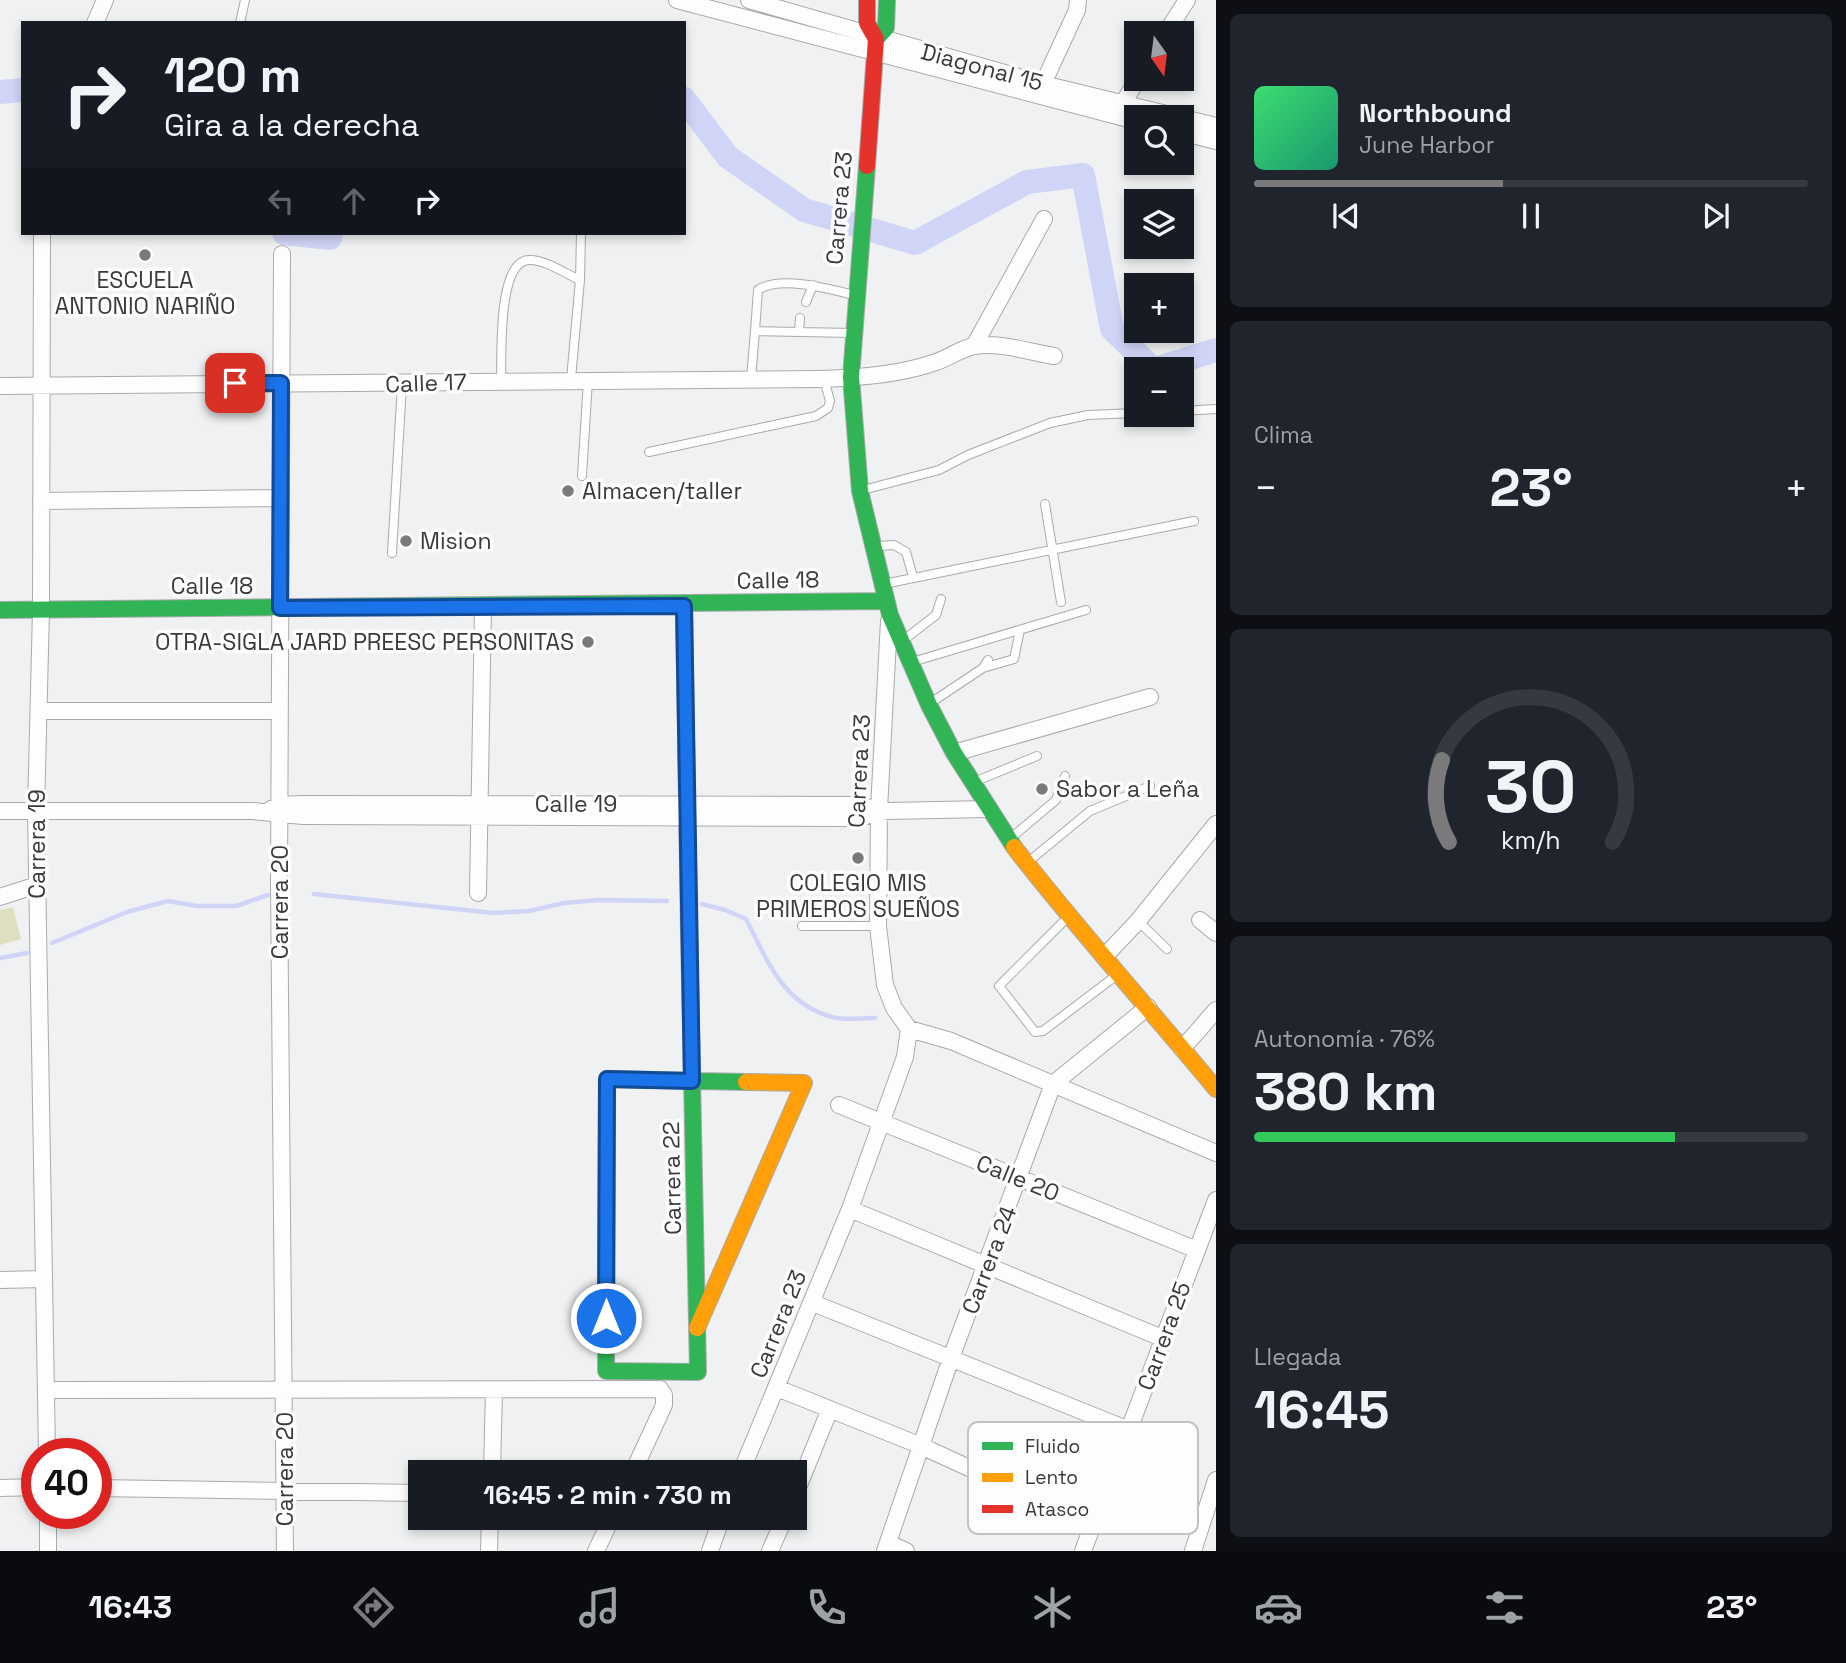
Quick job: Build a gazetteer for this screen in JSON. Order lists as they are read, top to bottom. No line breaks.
{"streets":{"street":["Diagonal 15","Carrera 23","Calle 17","Calle 18","Calle 19","Carrera 19","Carrera 20","Carrera 22","Calle 20","Carrera 24","Carrera 25"]},"crossings":[["Diagonal 15","Carrera 23"],["Carrera 23","Calle 17"],["Carrera 23","Calle 18"],["Carrera 23","Calle 19"],["Carrera 23","Calle 20"],["Calle 17","Carrera 19"],["Calle 17","Carrera 20"],["Calle 18","Carrera 19"],["Calle 18","Carrera 20"],["Calle 18","Carrera 22"],["Calle 19","Carrera 19"],["Calle 19","Carrera 20"],["Calle 19","Carrera 22"],["Calle 20","Carrera 24"],["Calle 20","Carrera 25"]],"places":["ESCUELA ANTONIO NARIÑO","Almacen/taller","Mision","OTRA-SIGLA JARD PREESC PERSONITAS","Sabor a Leña","COLEGIO MIS PRIMEROS SUEÑOS"],"legend":["Fluido","Lento","Atasco"],"north":"bottom","page":{"map_buttons":["+","−"],"turn":["120 m","Gira a la derecha"],"song":["Northbound","June Harbor"],"tile":["Clima",["Autonomía · 76%","380 km"],["Llegada","16:45"]],"heat":["−","23°","+"],"limit":"40","trip":"16:45 · 2 min · 730 m","tabs":["16:43","23°"],"gauge":["30","km/h"]}}
